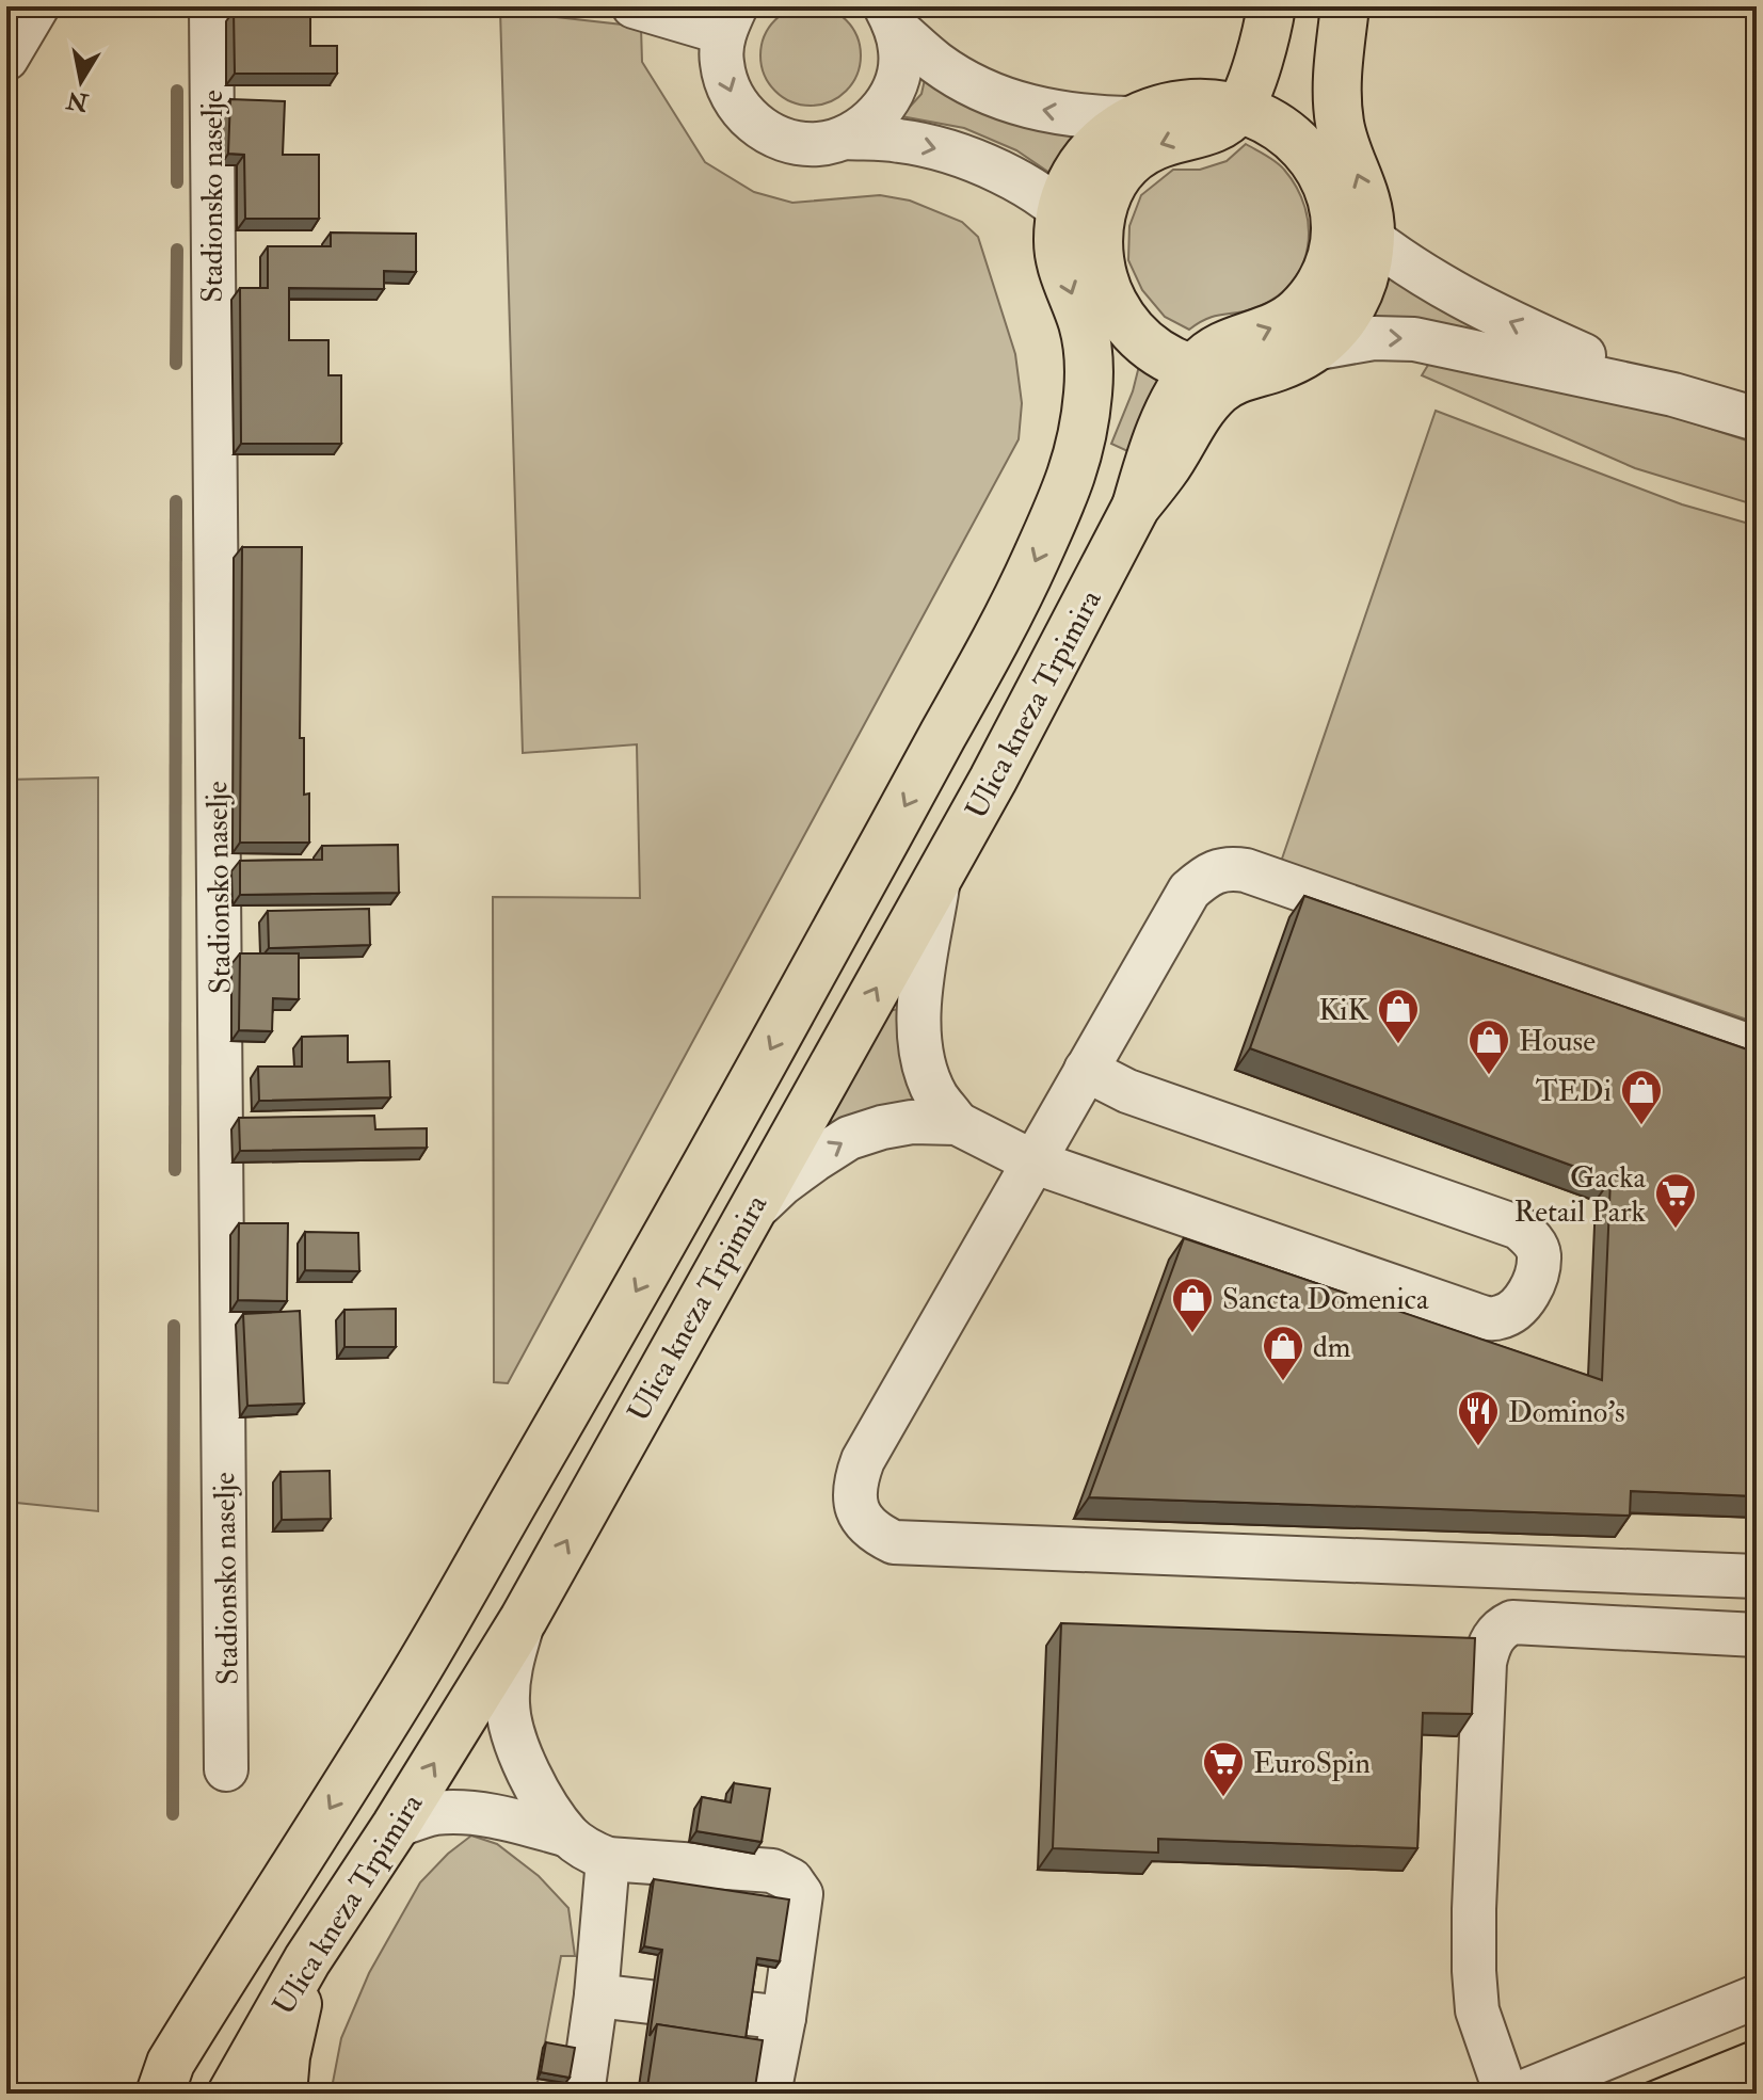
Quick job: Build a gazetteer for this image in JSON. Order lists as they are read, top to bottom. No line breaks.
{"streets":{"main road":["Ulica kneza Trpimira"],"street":["Stadionsko naselje"]},"places":{"shop":["KiK","House","TEDi","Sancta Domenica","dm"],"supermarket":["Gacka Retail Park","EuroSpin"],"restaurant":["Domino's"]},"north":"bottom"}
